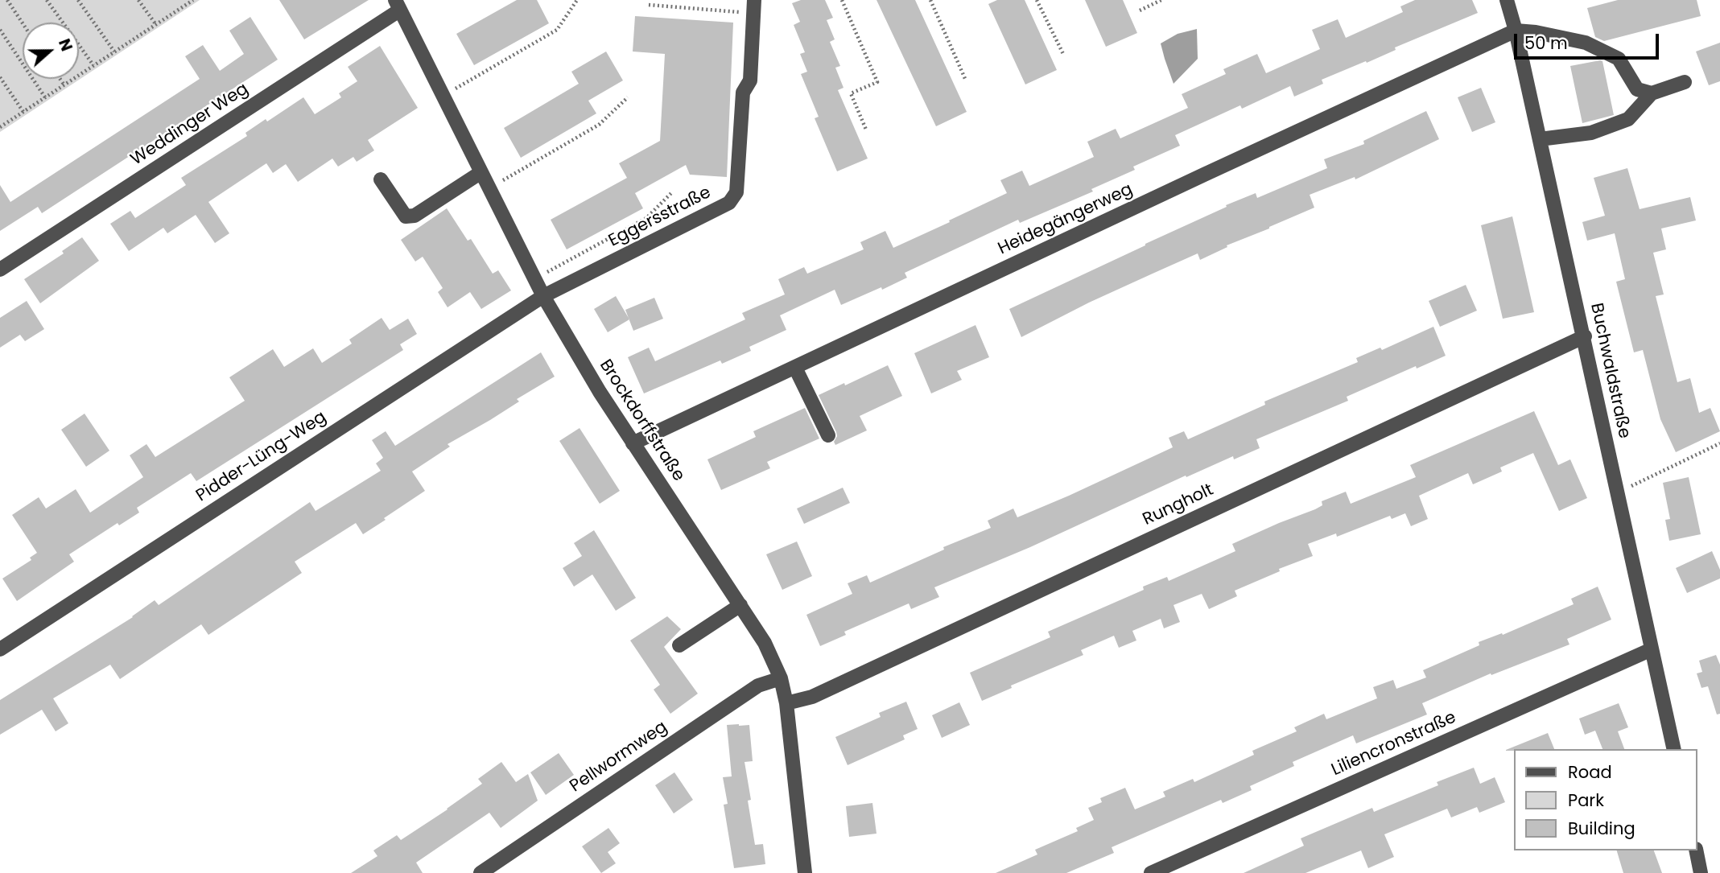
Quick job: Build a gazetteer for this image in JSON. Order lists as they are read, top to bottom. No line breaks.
{"streets":{"street":["Weddinger Weg","Eggersstraße","Heidegängerweg","Buchwaldstraße","Brockdorffstraße","Pidder-Lüng-Weg","Rungholt","Liliencronstraße","Pellwormweg"]},"crossings":[["Weddinger Weg","Brockdorffstraße"],["Eggersstraße","Brockdorffstraße"],["Eggersstraße","Pidder-Lüng-Weg"],["Heidegängerweg","Buchwaldstraße"],["Heidegängerweg","Brockdorffstraße"],["Buchwaldstraße","Rungholt"],["Buchwaldstraße","Liliencronstraße"],["Brockdorffstraße","Pidder-Lüng-Weg"],["Brockdorffstraße","Rungholt"],["Brockdorffstraße","Pellwormweg"]],"legend":["Road","Park","Building"],"scale_bar":"50 m","north":"right"}
